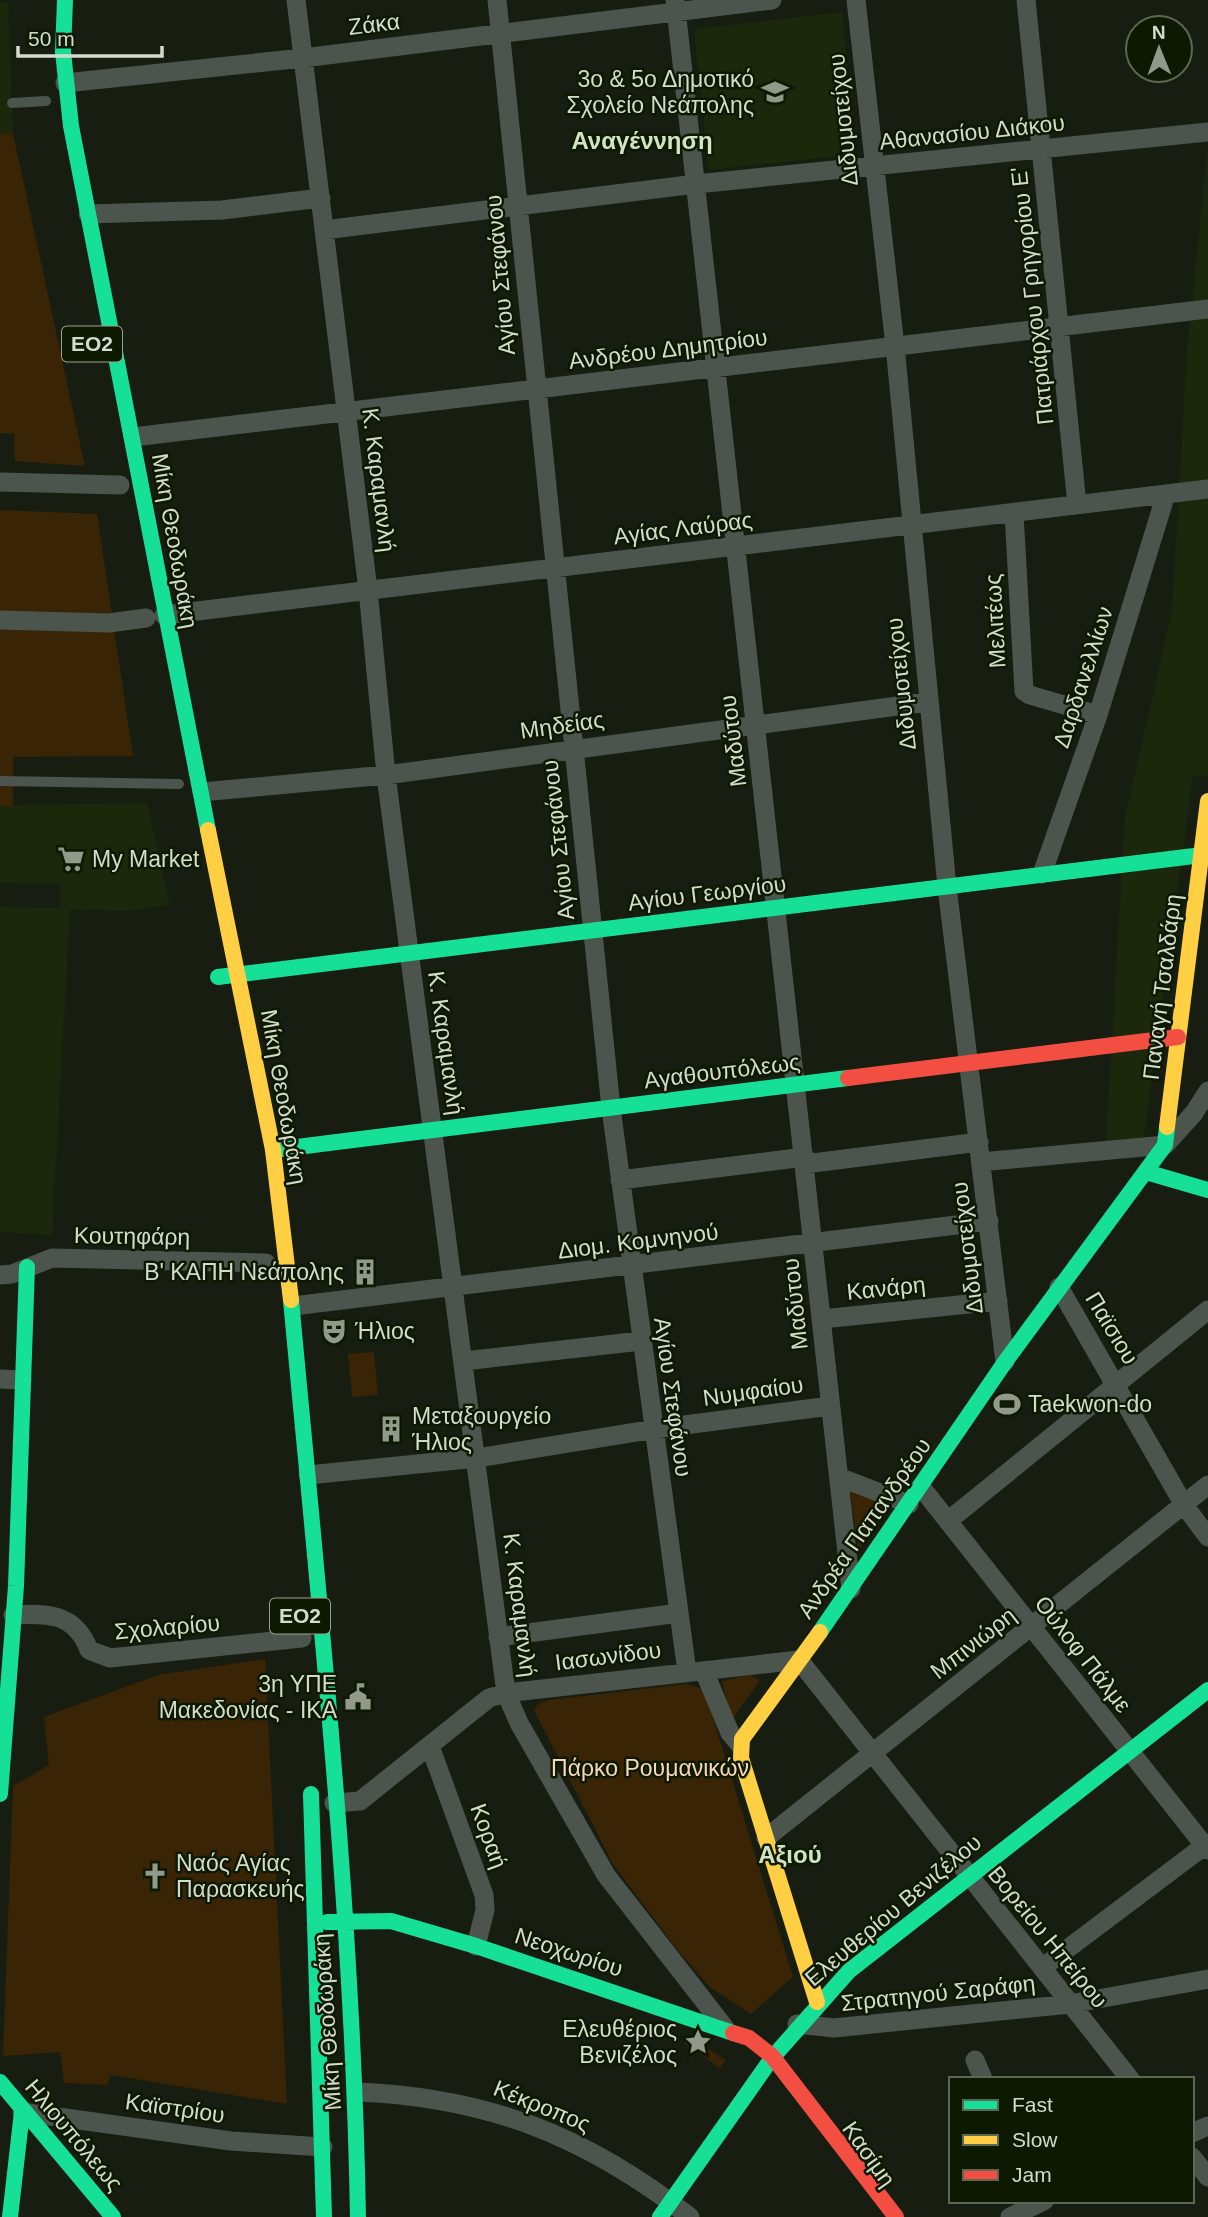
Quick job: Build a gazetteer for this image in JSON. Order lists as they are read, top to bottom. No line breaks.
{"streets":{"main road":["ΕΟ2","Μίκη Θεοδωράκη","Αγίου Γεωργίου","Παναγή Τσαλδάρη","Αγαθουπόλεως","Ανδρέα Παπανδρέου","Ελευθερίου Βενιζέλου","Νεοχωρίου","Ηλιουπόλεως"],"street":["Ζάκα","Διδυμοτείχου","Αθανασίου Διάκου","Αγίου Στεφάνου","Πατριάρχου Γρηγορίου Ε'","Ανδρέου Δημητρίου","Κ. Καραμανλή","Αγίας Λαύρας","Μελιτέως","Δαρδανελλίων","Μηδείας","Μαδύτου","Κουτηφάρη","Διομ. Κομνηνού","Κανάρη","Παϊσιου","Νυμφαίου","Σχολαρίου","Μπινιώρη","Ούλοφ Πάλμε","Ιασωνίδου","Κοραή","Βορείου Ηπείρου","Στρατηγού Σαράφη","Κέκροπος","Καϊστρίου","Κασίμη"]},"crossings":[["Ζάκα","Αγίου Στεφάνου"],["Ζάκα","Κ. Καραμανλή"],["Ζάκα","Μίκη Θεοδωράκη"],["Ζάκα","Μαδύτου"],["Διδυμοτείχου","Αθανασίου Διάκου"],["Διδυμοτείχου","Ανδρέου Δημητρίου"],["Διδυμοτείχου","Αγίας Λαύρας"],["Διδυμοτείχου","Μηδείας"],["Διδυμοτείχου","Αγίου Γεωργίου"],["Διδυμοτείχου","Αγαθουπόλεως"],["Διδυμοτείχου","Διομ. Κομνηνού"],["Διδυμοτείχου","Κανάρη"],["Διδυμοτείχου","Ανδρέα Παπανδρέου"],["Αθανασίου Διάκου","Αγίου Στεφάνου"],["Αθανασίου Διάκου","Πατριάρχου Γρηγορίου Ε'"],["Αθανασίου Διάκου","Κ. Καραμανλή"],["Αθανασίου Διάκου","Μαδύτου"],["Αγίου Στεφάνου","Ανδρέου Δημητρίου"],["Αγίου Στεφάνου","Αγίας Λαύρας"],["Αγίου Στεφάνου","Μηδείας"],["Αγίου Στεφάνου","Αγίου Γεωργίου"],["Αγίου Στεφάνου","Αγαθουπόλεως"],["Αγίου Στεφάνου","Διομ. Κομνηνού"],["Αγίου Στεφάνου","Νυμφαίου"],["Αγίου Στεφάνου","Ανδρέα Παπανδρέου"],["Αγίου Στεφάνου","Ιασωνίδου"],["Πατριάρχου Γρηγορίου Ε'","Ανδρέου Δημητρίου"],["Πατριάρχου Γρηγορίου Ε'","Αγίας Λαύρας"],["Ανδρέου Δημητρίου","Κ. Καραμανλή"],["Ανδρέου Δημητρίου","Μίκη Θεοδωράκη"],["Ανδρέου Δημητρίου","Μαδύτου"],["Κ. Καραμανλή","Αγίας Λαύρας"],["Κ. Καραμανλή","Μηδείας"],["Κ. Καραμανλή","Αγίου Γεωργίου"],["Κ. Καραμανλή","Αγαθουπόλεως"],["Κ. Καραμανλή","Διομ. Κομνηνού"],["Κ. Καραμανλή","Νυμφαίου"],["Κ. Καραμανλή","Ιασωνίδου"],["Κ. Καραμανλή","Νεοχωρίου"],["Αγίας Λαύρας","Μίκη Θεοδωράκη"],["Αγίας Λαύρας","Μελιτέως"],["Αγίας Λαύρας","Δαρδανελλίων"],["Αγίας Λαύρας","Μαδύτου"],["Μίκη Θεοδωράκη","Μηδείας"],["Μίκη Θεοδωράκη","Αγίου Γεωργίου"],["Μίκη Θεοδωράκη","Αγαθουπόλεως"],["Μίκη Θεοδωράκη","Διομ. Κομνηνού"],["Μίκη Θεοδωράκη","Νυμφαίου"],["Μίκη Θεοδωράκη","Ιασωνίδου"],["Μίκη Θεοδωράκη","Νεοχωρίου"],["Μίκη Θεοδωράκη","Κέκροπος"],["Μίκη Θεοδωράκη","Καϊστρίου"],["Μελιτέως","Δαρδανελλίων"],["Δαρδανελλίων","Αγίου Γεωργίου"],["Μηδείας","Μαδύτου"],["Μαδύτου","Αγίου Γεωργίου"],["Μαδύτου","Αγαθουπόλεως"],["Μαδύτου","Διομ. Κομνηνού"],["Μαδύτου","Κανάρη"],["Μαδύτου","Νυμφαίου"],["Μαδύτου","Ανδρέα Παπανδρέου"],["Αγίου Γεωργίου","Παναγή Τσαλδάρη"],["Παναγή Τσαλδάρη","Αγαθουπόλεως"],["Παναγή Τσαλδάρη","Ανδρέα Παπανδρέου"],["Παϊσιου","Ανδρέα Παπανδρέου"],["Παϊσιου","Μπινιώρη"],["Ανδρέα Παπανδρέου","Ούλοφ Πάλμε"],["Ανδρέα Παπανδρέου","Ιασωνίδου"],["Ανδρέα Παπανδρέου","Βορείου Ηπείρου"],["Μπινιώρη","Ούλοφ Πάλμε"],["Μπινιώρη","Βορείου Ηπείρου"],["Ούλοφ Πάλμε","Ελευθερίου Βενιζέλου"],["Ιασωνίδου","Κοραή"],["Ιασωνίδου","Βορείου Ηπείρου"],["Κοραή","Νεοχωρίου"],["Ελευθερίου Βενιζέλου","Βορείου Ηπείρου"],["Ελευθερίου Βενιζέλου","Νεοχωρίου"],["Ελευθερίου Βενιζέλου","Στρατηγού Σαράφη"],["Ελευθερίου Βενιζέλου","Κέκροπος"],["Βορείου Ηπείρου","Στρατηγού Σαράφη"],["Νεοχωρίου","Κασίμη"],["Καϊστρίου","Ηλιουπόλεως"]],"districts":["Αναγέννηση","Αξιού"],"parks":["Πάρκο Ρουμανικών"],"places":{"school or university":["3ο & 5ο Δημοτικό Σχολείο Νεάπολης"],"supermarket":["My Market"],"building":["Β' ΚΑΠΗ Νεάπολης","Μεταξουργείο Ήλιος"],"theatre":["Ήλιος"],"sports":["Taekwon-do"],"public building":["3η ΥΠΕ Μακεδονίας - IKA"],"church":["Ναός Αγίας Παρασκευής"],"place":["Ελευθέριος Βενιζέλος"]},"legend":["Fast","Slow","Jam"],"scale_bar":"50 m","north":"top"}
